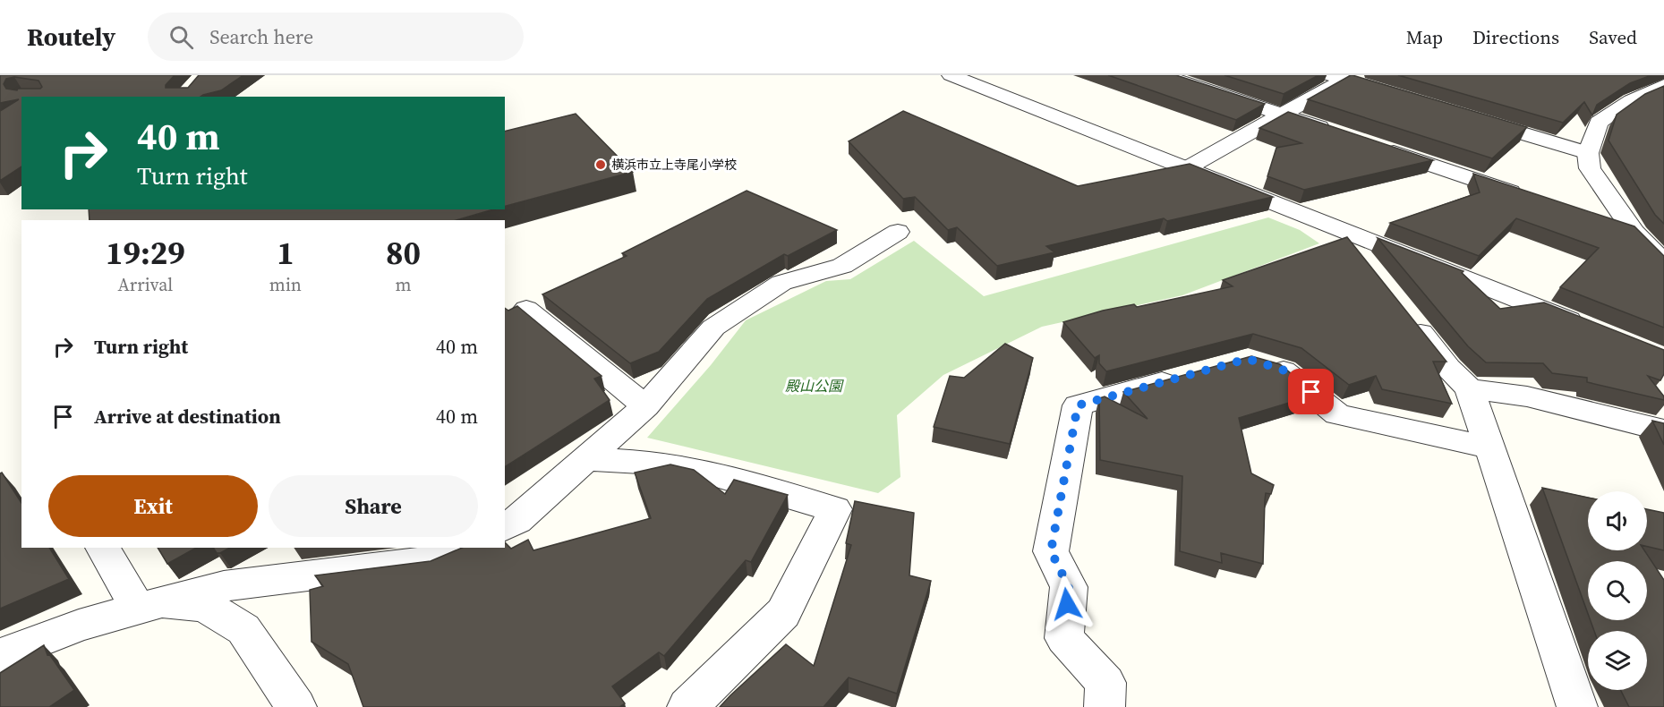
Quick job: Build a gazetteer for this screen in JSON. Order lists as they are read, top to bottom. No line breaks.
{"parks":["殿山公園"],"places":["横浜市立上寺尾小学校"],"page":{"header":"Routely","search":"Search here","nav":["Map","Directions","Saved"],"turn":["40 m","Turn right"],"eta":["19:29","Arrival","1","min","80","m"],"list":[{"name":"Turn right","value":"40 m"},{"name":"Arrive at destination","value":"40 m"}],"buttons":["Exit","Share"]}}
